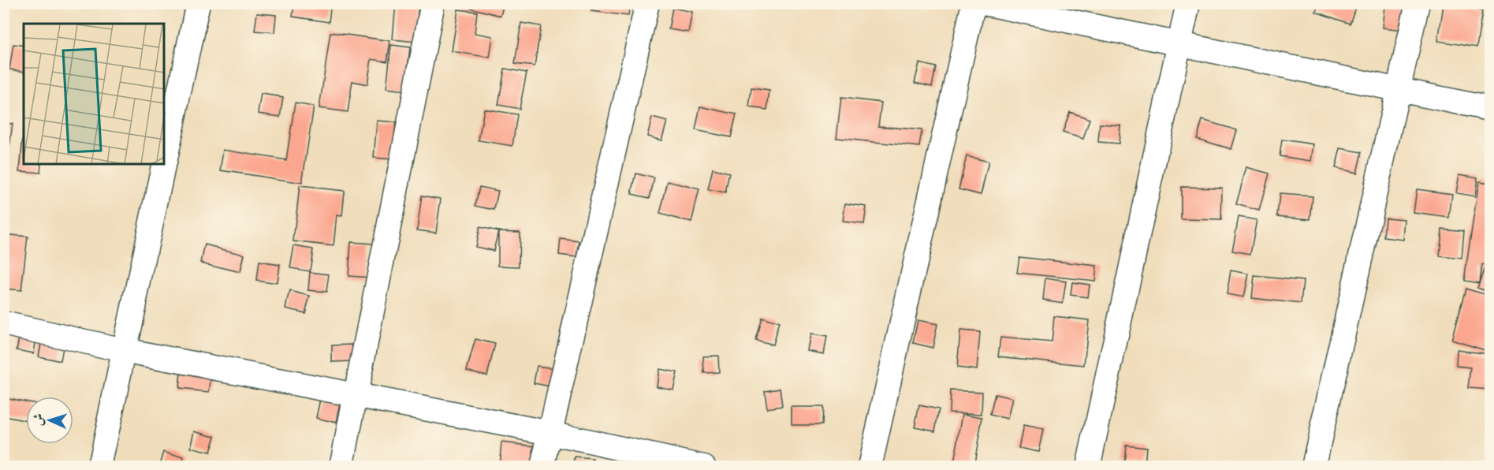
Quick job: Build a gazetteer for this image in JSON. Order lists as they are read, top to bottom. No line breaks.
{"north":"left"}
